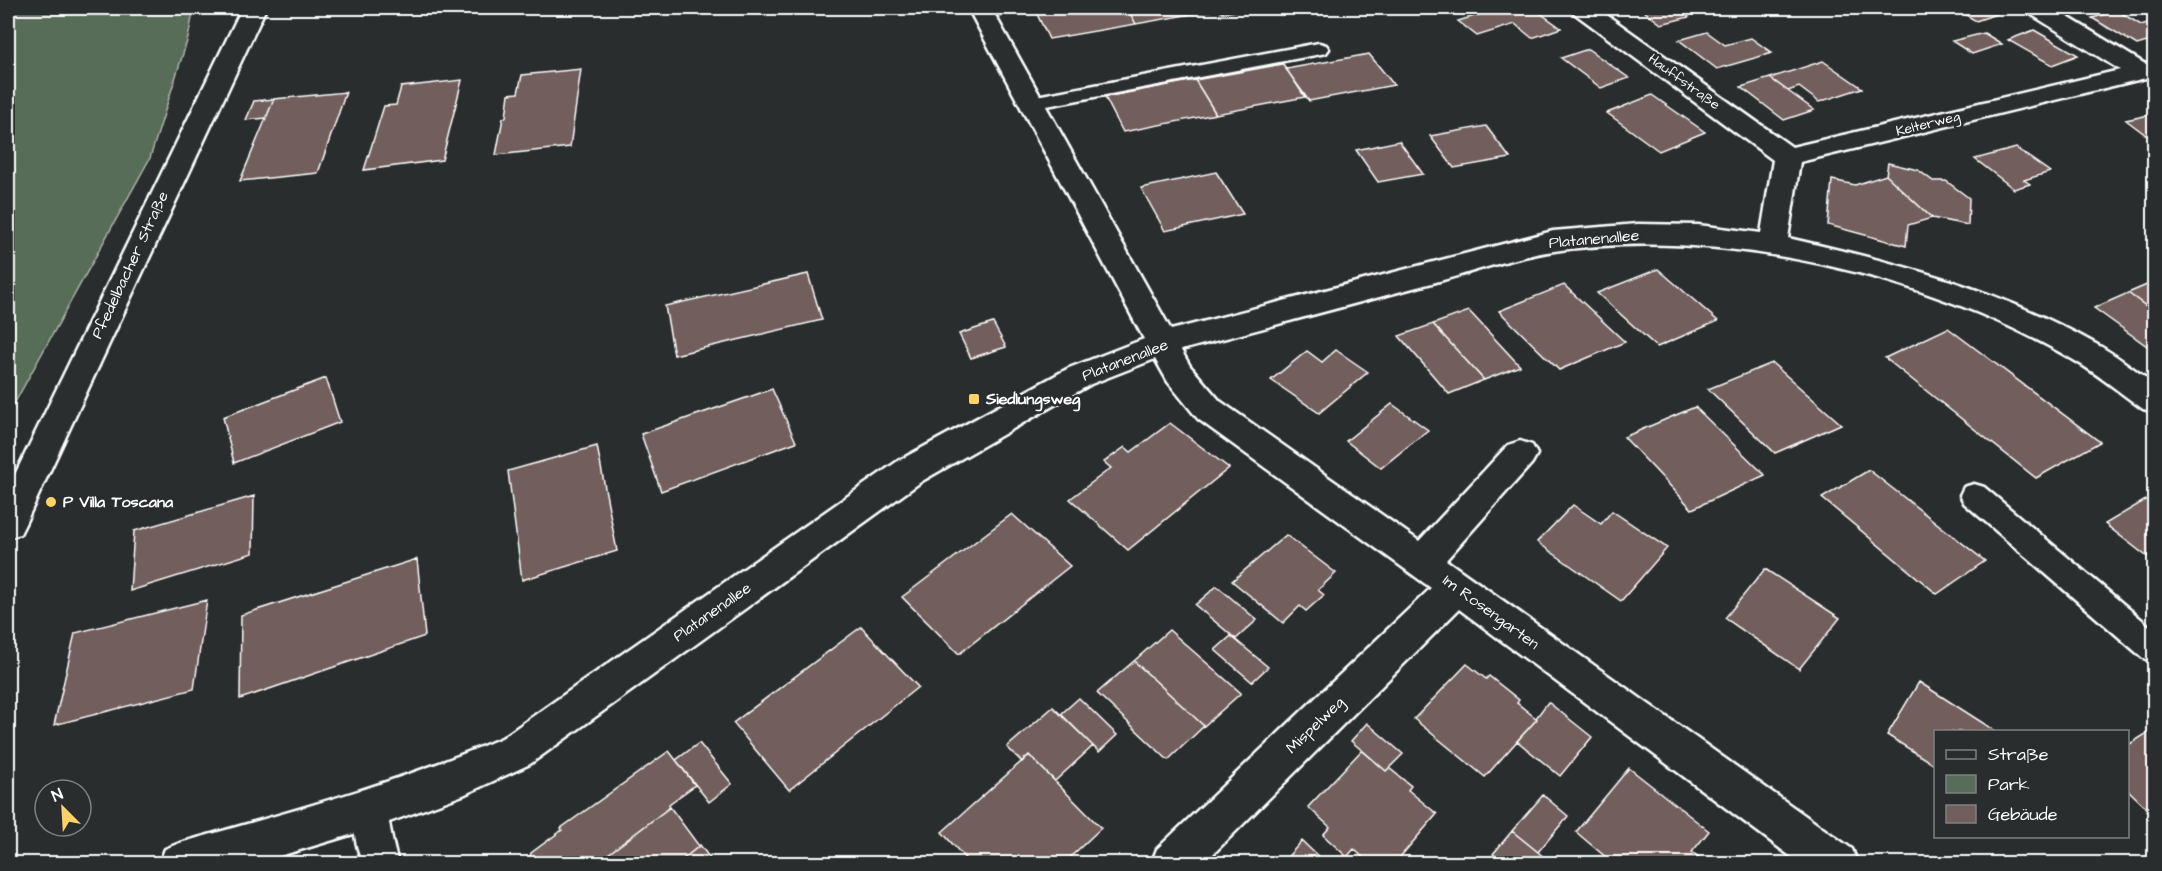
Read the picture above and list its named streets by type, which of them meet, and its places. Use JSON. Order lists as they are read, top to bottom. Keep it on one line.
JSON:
{"streets":{"street":["Hauffstraße","Kelterweg","Platanenallee","Pfedelbacher Straße","Im Rosengarten","Mispelweg"]},"crossings":[["Hauffstraße","Kelterweg"],["Platanenallee","Im Rosengarten"],["Im Rosengarten","Mispelweg"]],"places":{"transit":["Siedlungsweg"],"other":["P Villa Toscana"]},"legend":["Straße","Park","Gebäude"],"north":"top left"}
